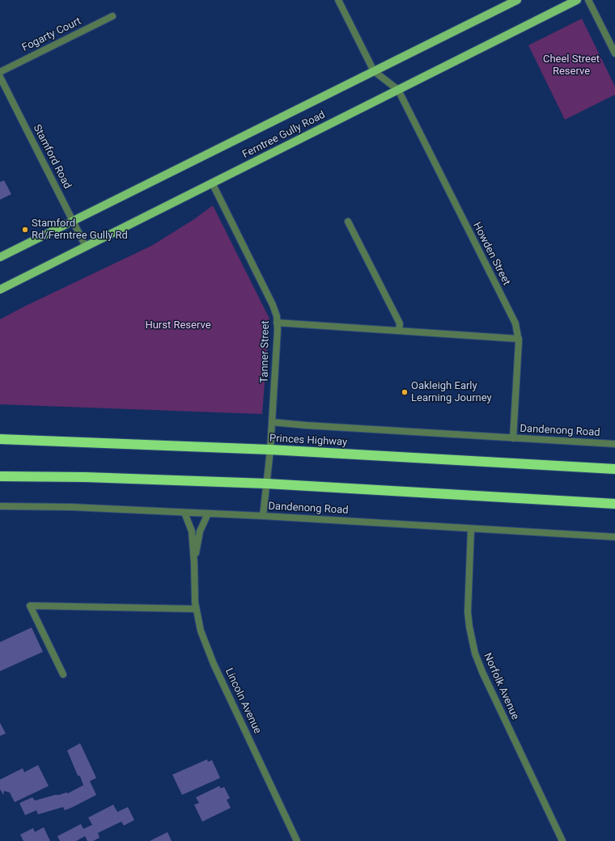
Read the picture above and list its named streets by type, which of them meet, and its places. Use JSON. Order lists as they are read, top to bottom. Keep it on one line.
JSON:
{"streets":{"highway":["Princes Highway"],"main road":["Ferntree Gully Road"],"street":["Fogarty Court","Stamford Road","Howden Street","Tanner Street","Dandenong Road","Norfolk Avenue","Lincoln Avenue"]},"crossings":[["Ferntree Gully Road","Stamford Road"],["Ferntree Gully Road","Howden Street"],["Ferntree Gully Road","Tanner Street"],["Howden Street","Dandenong Road"],["Tanner Street","Dandenong Road"],["Tanner Street","Princes Highway"],["Dandenong Road","Norfolk Avenue"],["Dandenong Road","Lincoln Avenue"]],"parks":["Cheel Street Reserve","Hurst Reserve"],"places":["Stamford Rd/Ferntree Gully Rd","Oakleigh Early Learning Journey"]}
